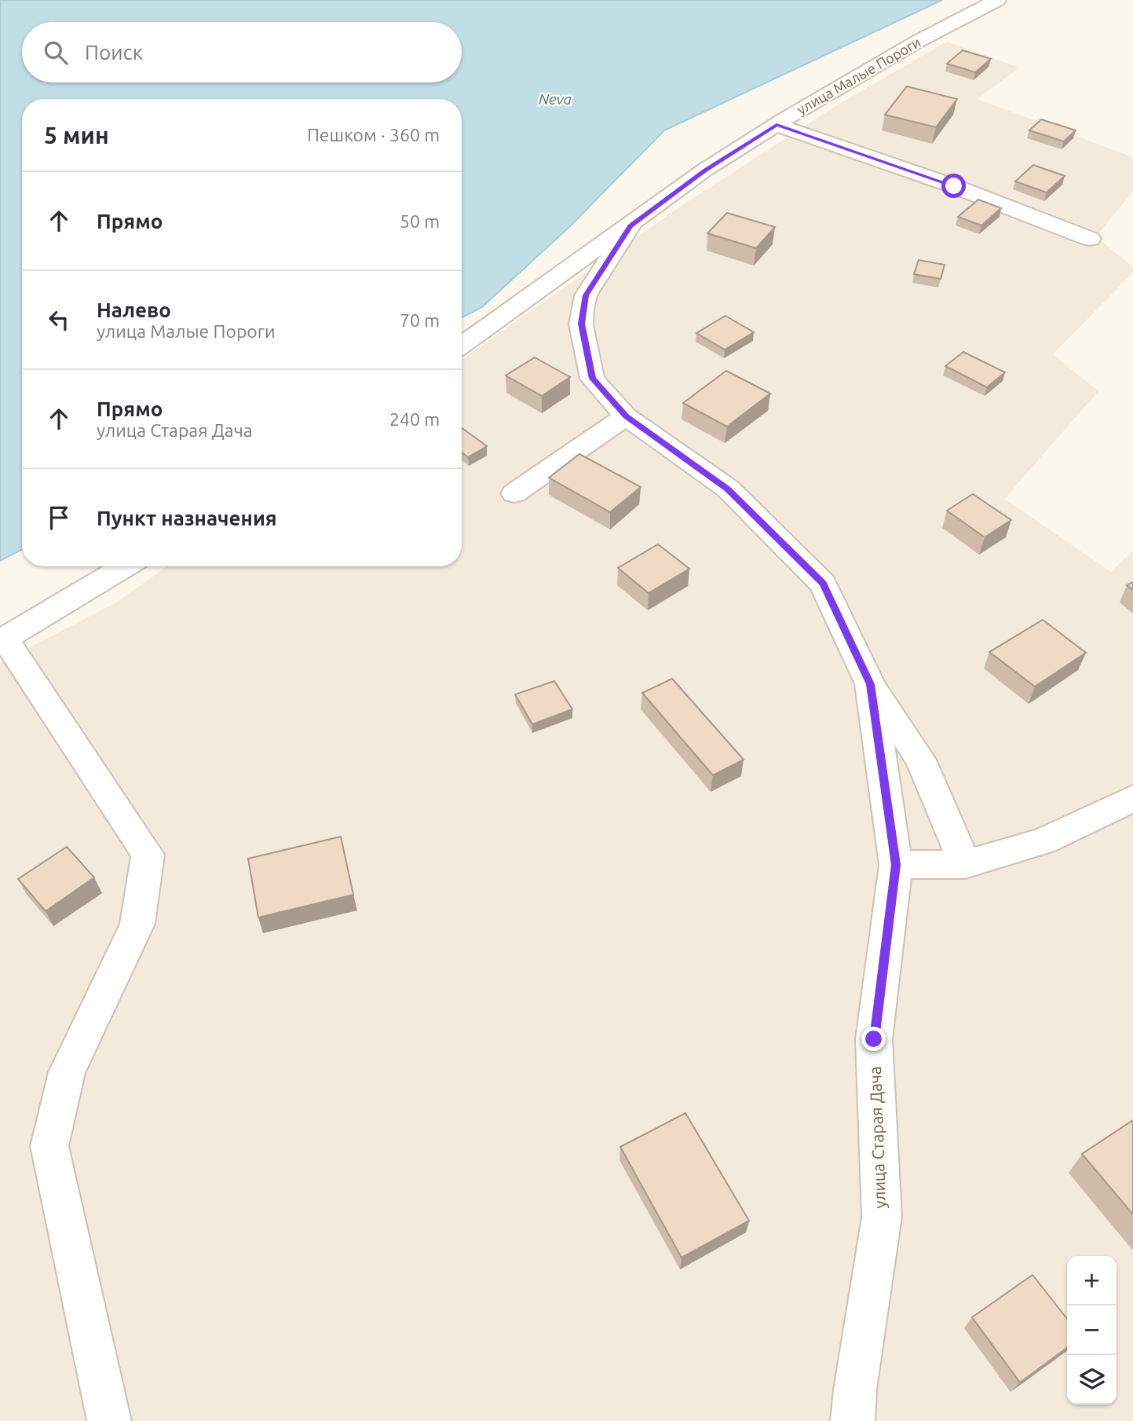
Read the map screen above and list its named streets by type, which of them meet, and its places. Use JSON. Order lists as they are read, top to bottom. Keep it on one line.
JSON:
{"streets":{"street":["улица Малые Пороги","улица Старая Дача"]},"crossings":[["улица Малые Пороги","улица Старая Дача"]],"water":["Neva"],"page":{"search":"Поиск","heading":["5 мин","Пешком · 360 m"],"list":[["Прямо","50 m"],["Налево","улица Малые Пороги","70 m"],["Прямо","улица Старая Дача","240 m"],"Пункт назначения"],"map_buttons":["+","−"]}}
